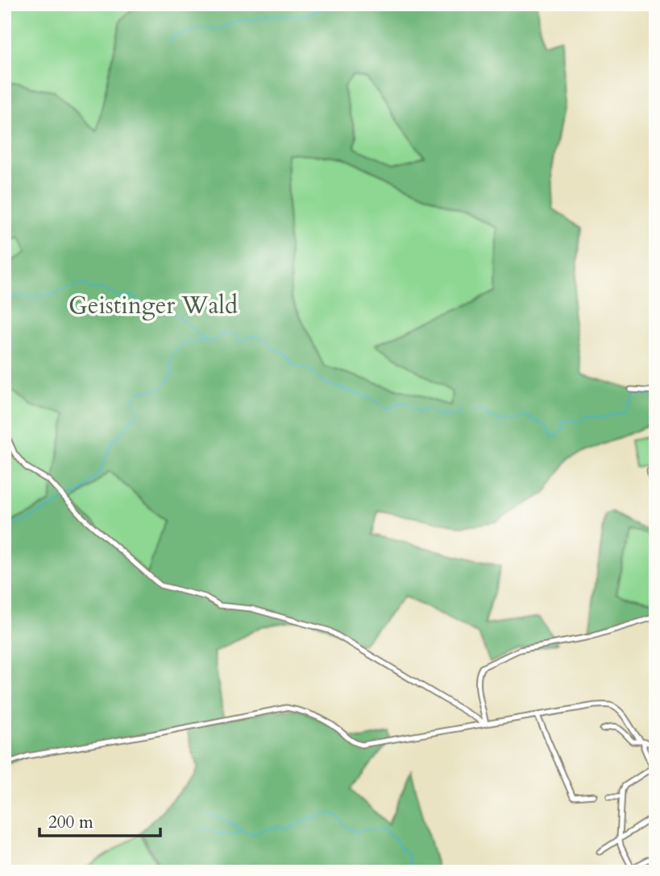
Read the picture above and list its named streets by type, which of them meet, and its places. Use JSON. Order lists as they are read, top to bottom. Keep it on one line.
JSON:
{"parks":["Geistinger Wald"],"scale_bar":"200 m"}
